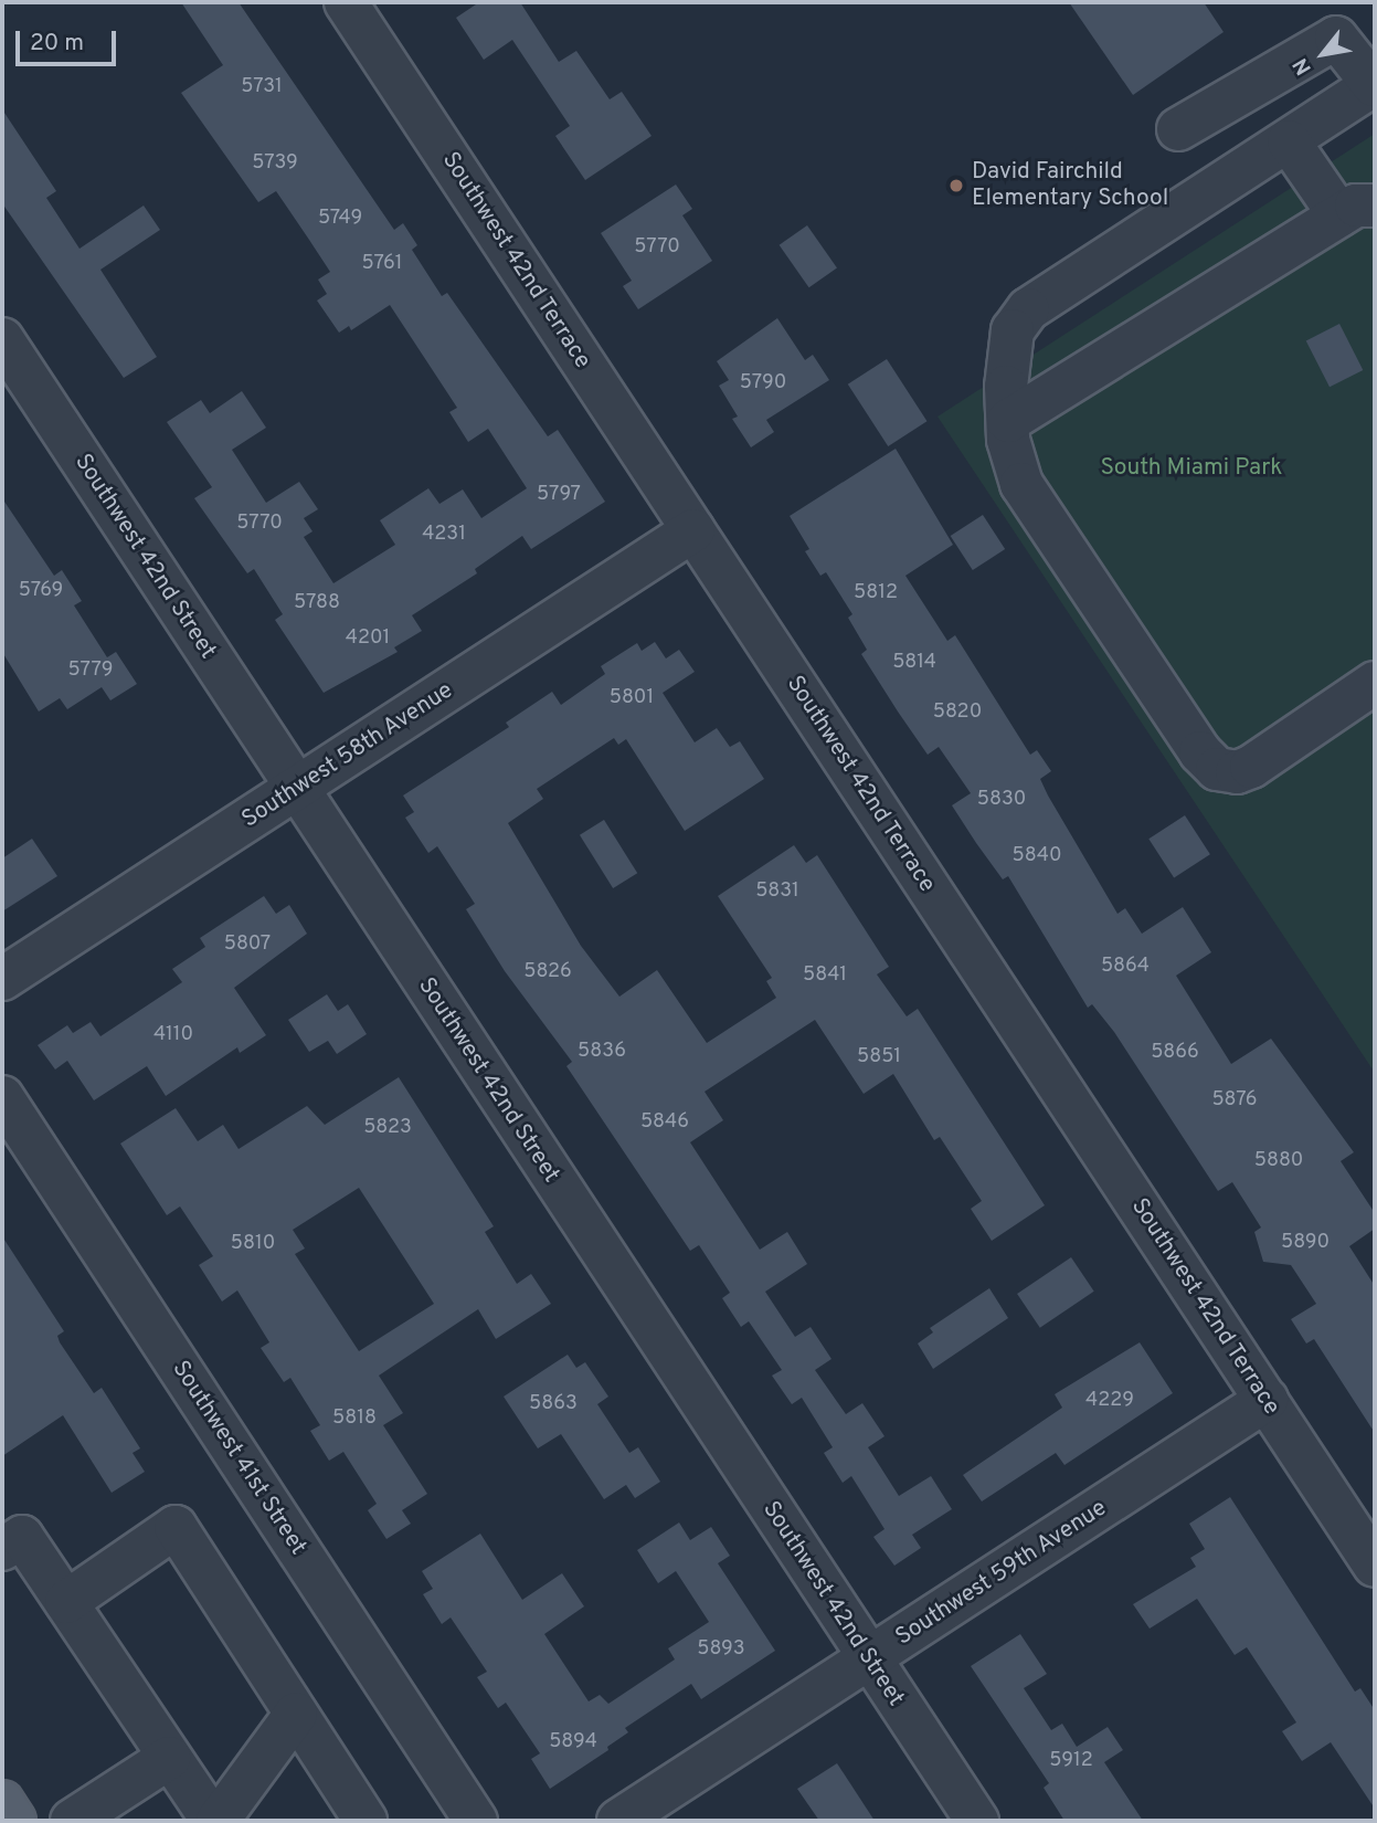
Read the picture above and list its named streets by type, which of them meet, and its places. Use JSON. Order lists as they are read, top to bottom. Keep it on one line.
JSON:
{"streets":{"street":["Southwest 42nd Terrace","Southwest 42nd Street","Southwest 58th Avenue","Southwest 41st Street","Southwest 59th Avenue"]},"crossings":[["Southwest 42nd Terrace","Southwest 58th Avenue"],["Southwest 42nd Terrace","Southwest 59th Avenue"],["Southwest 42nd Street","Southwest 58th Avenue"],["Southwest 42nd Street","Southwest 59th Avenue"]],"parks":["South Miami Park"],"places":["David Fairchild Elementary School"],"house_numbers":["5731","5739","5749","5770","5761","5790","5797","5770","4231","5769","5812","5788","4201","5814","5779","5801","5820","5830","5840","5831","5807","5864","5826","5841","4110","5836","5866","5851","5876","5846","5823","5880","5890","5810","4229","5863","5818","5893","5894","5912"],"scale_bar":"20 m","north":"bottom left"}
